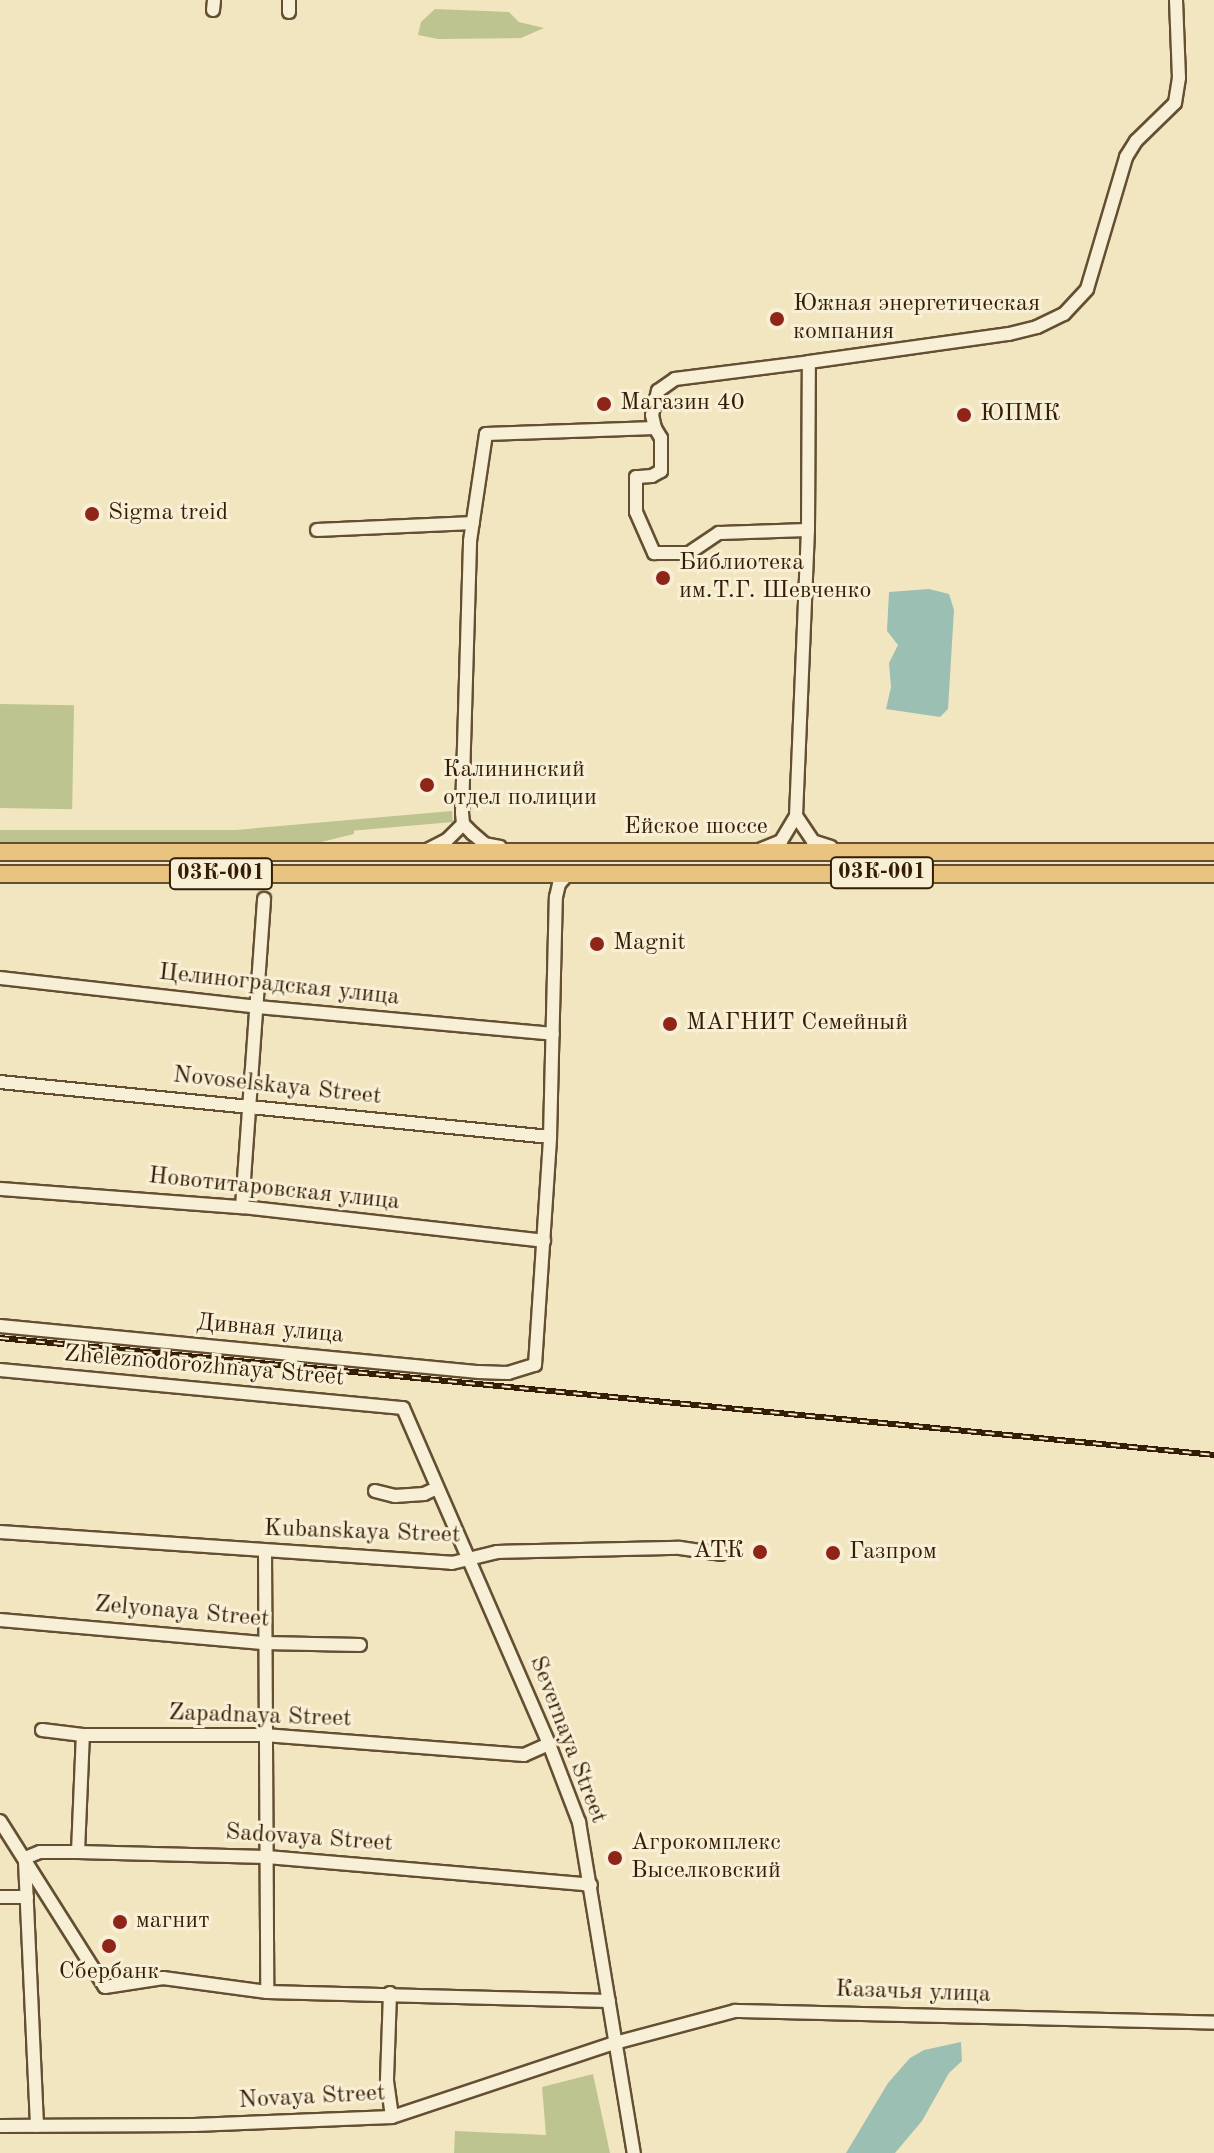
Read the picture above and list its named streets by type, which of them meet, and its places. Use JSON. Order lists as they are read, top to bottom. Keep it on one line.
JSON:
{"streets":{"main road":["Ейское шоссе","03К-001"],"street":["Целиноградская улица","Novoselskaya Street","Новотитаровская улица","Дивная улица","Zheleznodorozhnaya Street","Kubanskaya Street","Zelyonaya Street","Zapadnaya Street","Severnaya Street","Sadovaya Street","Казачья улица","Novaya Street"]},"crossings":[["Новотитаровская улица","Дивная улица"],["Zheleznodorozhnaya Street","Severnaya Street"],["Kubanskaya Street","Severnaya Street"],["Zapadnaya Street","Severnaya Street"],["Severnaya Street","Sadovaya Street"],["Severnaya Street","Казачья улица"],["Severnaya Street","Novaya Street"],["Казачья улица","Novaya Street"]],"places":["Южная энергетическая компания","Магазин 40","ЮПМК","Sigma treid","Библиотека им.Т.Г. Шевченко","Калининский отдел полиции","Magnit","МАГНИТ Семейный","АТК","Газпром","Агрокомплекс Выселковский","магнит","Сбербанк"]}
